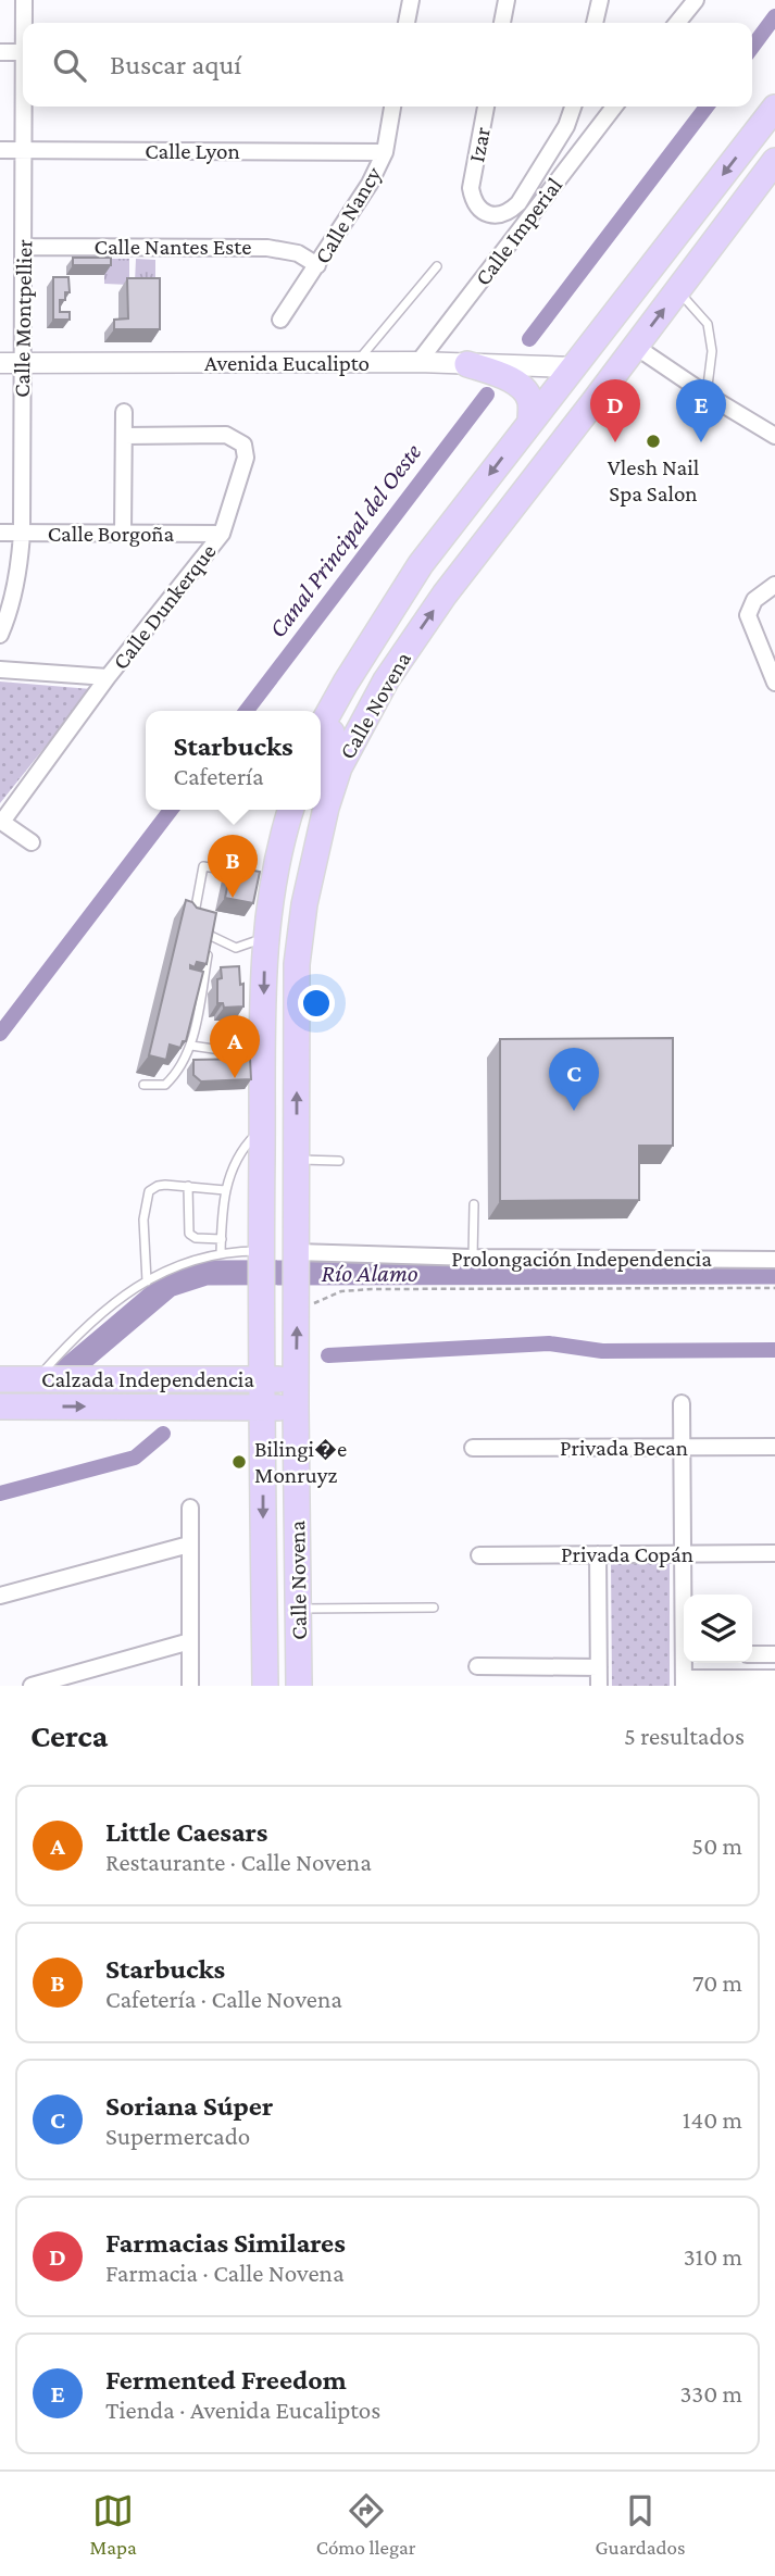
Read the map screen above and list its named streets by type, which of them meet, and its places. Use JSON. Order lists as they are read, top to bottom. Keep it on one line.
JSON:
{"streets":{"main road":["Calle Novena","Calzada Independencia"],"street":["Izar","Calle Lyon","Calle Nancy","Calle Imperial","Calle Nantes Este","Calle Montpellier","Avenida Eucalipto","Calle Borgoña","Calle Dunkerque","Prolongación Independencia","Privada Becan","Privada Copán"]},"crossings":[["Calle Lyon","Calle Nancy"],["Calle Lyon","Calle Montpellier"],["Calle Nancy","Calle Nantes Este"],["Calle Imperial","Avenida Eucalipto"],["Calle Nantes Este","Calle Montpellier"],["Calle Montpellier","Avenida Eucalipto"],["Calle Montpellier","Calle Borgoña"],["Avenida Eucalipto","Calle Novena"],["Calle Borgoña","Calle Dunkerque"],["Calle Novena","Prolongación Independencia"],["Calle Novena","Calzada Independencia"]],"water":["Canal Principal del Oeste","Río Alamo"],"places":["Vlesh Nail Spa Salon","Bilingi�e Monruyz"],"page":{"search":"Buscar aquí","pins":["D","E","B","A","C"],"popup":["Starbucks","Cafetería"],"heading":["Cerca","5 resultados"],"list":[{"mark":"A","name":"Little Caesars","note":"Restaurante · Calle Novena","value":"50 m"},{"mark":"B","name":"Starbucks","note":"Cafetería · Calle Novena","value":"70 m"},{"mark":"C","name":"Soriana Súper","note":"Supermercado","value":"140 m"},{"mark":"D","name":"Farmacias Similares","note":"Farmacia · Calle Novena","value":"310 m"},{"mark":"E","name":"Fermented Freedom","note":"Tienda · Avenida Eucaliptos","value":"330 m"}],"nav":["Mapa","Cómo llegar","Guardados"]}}
